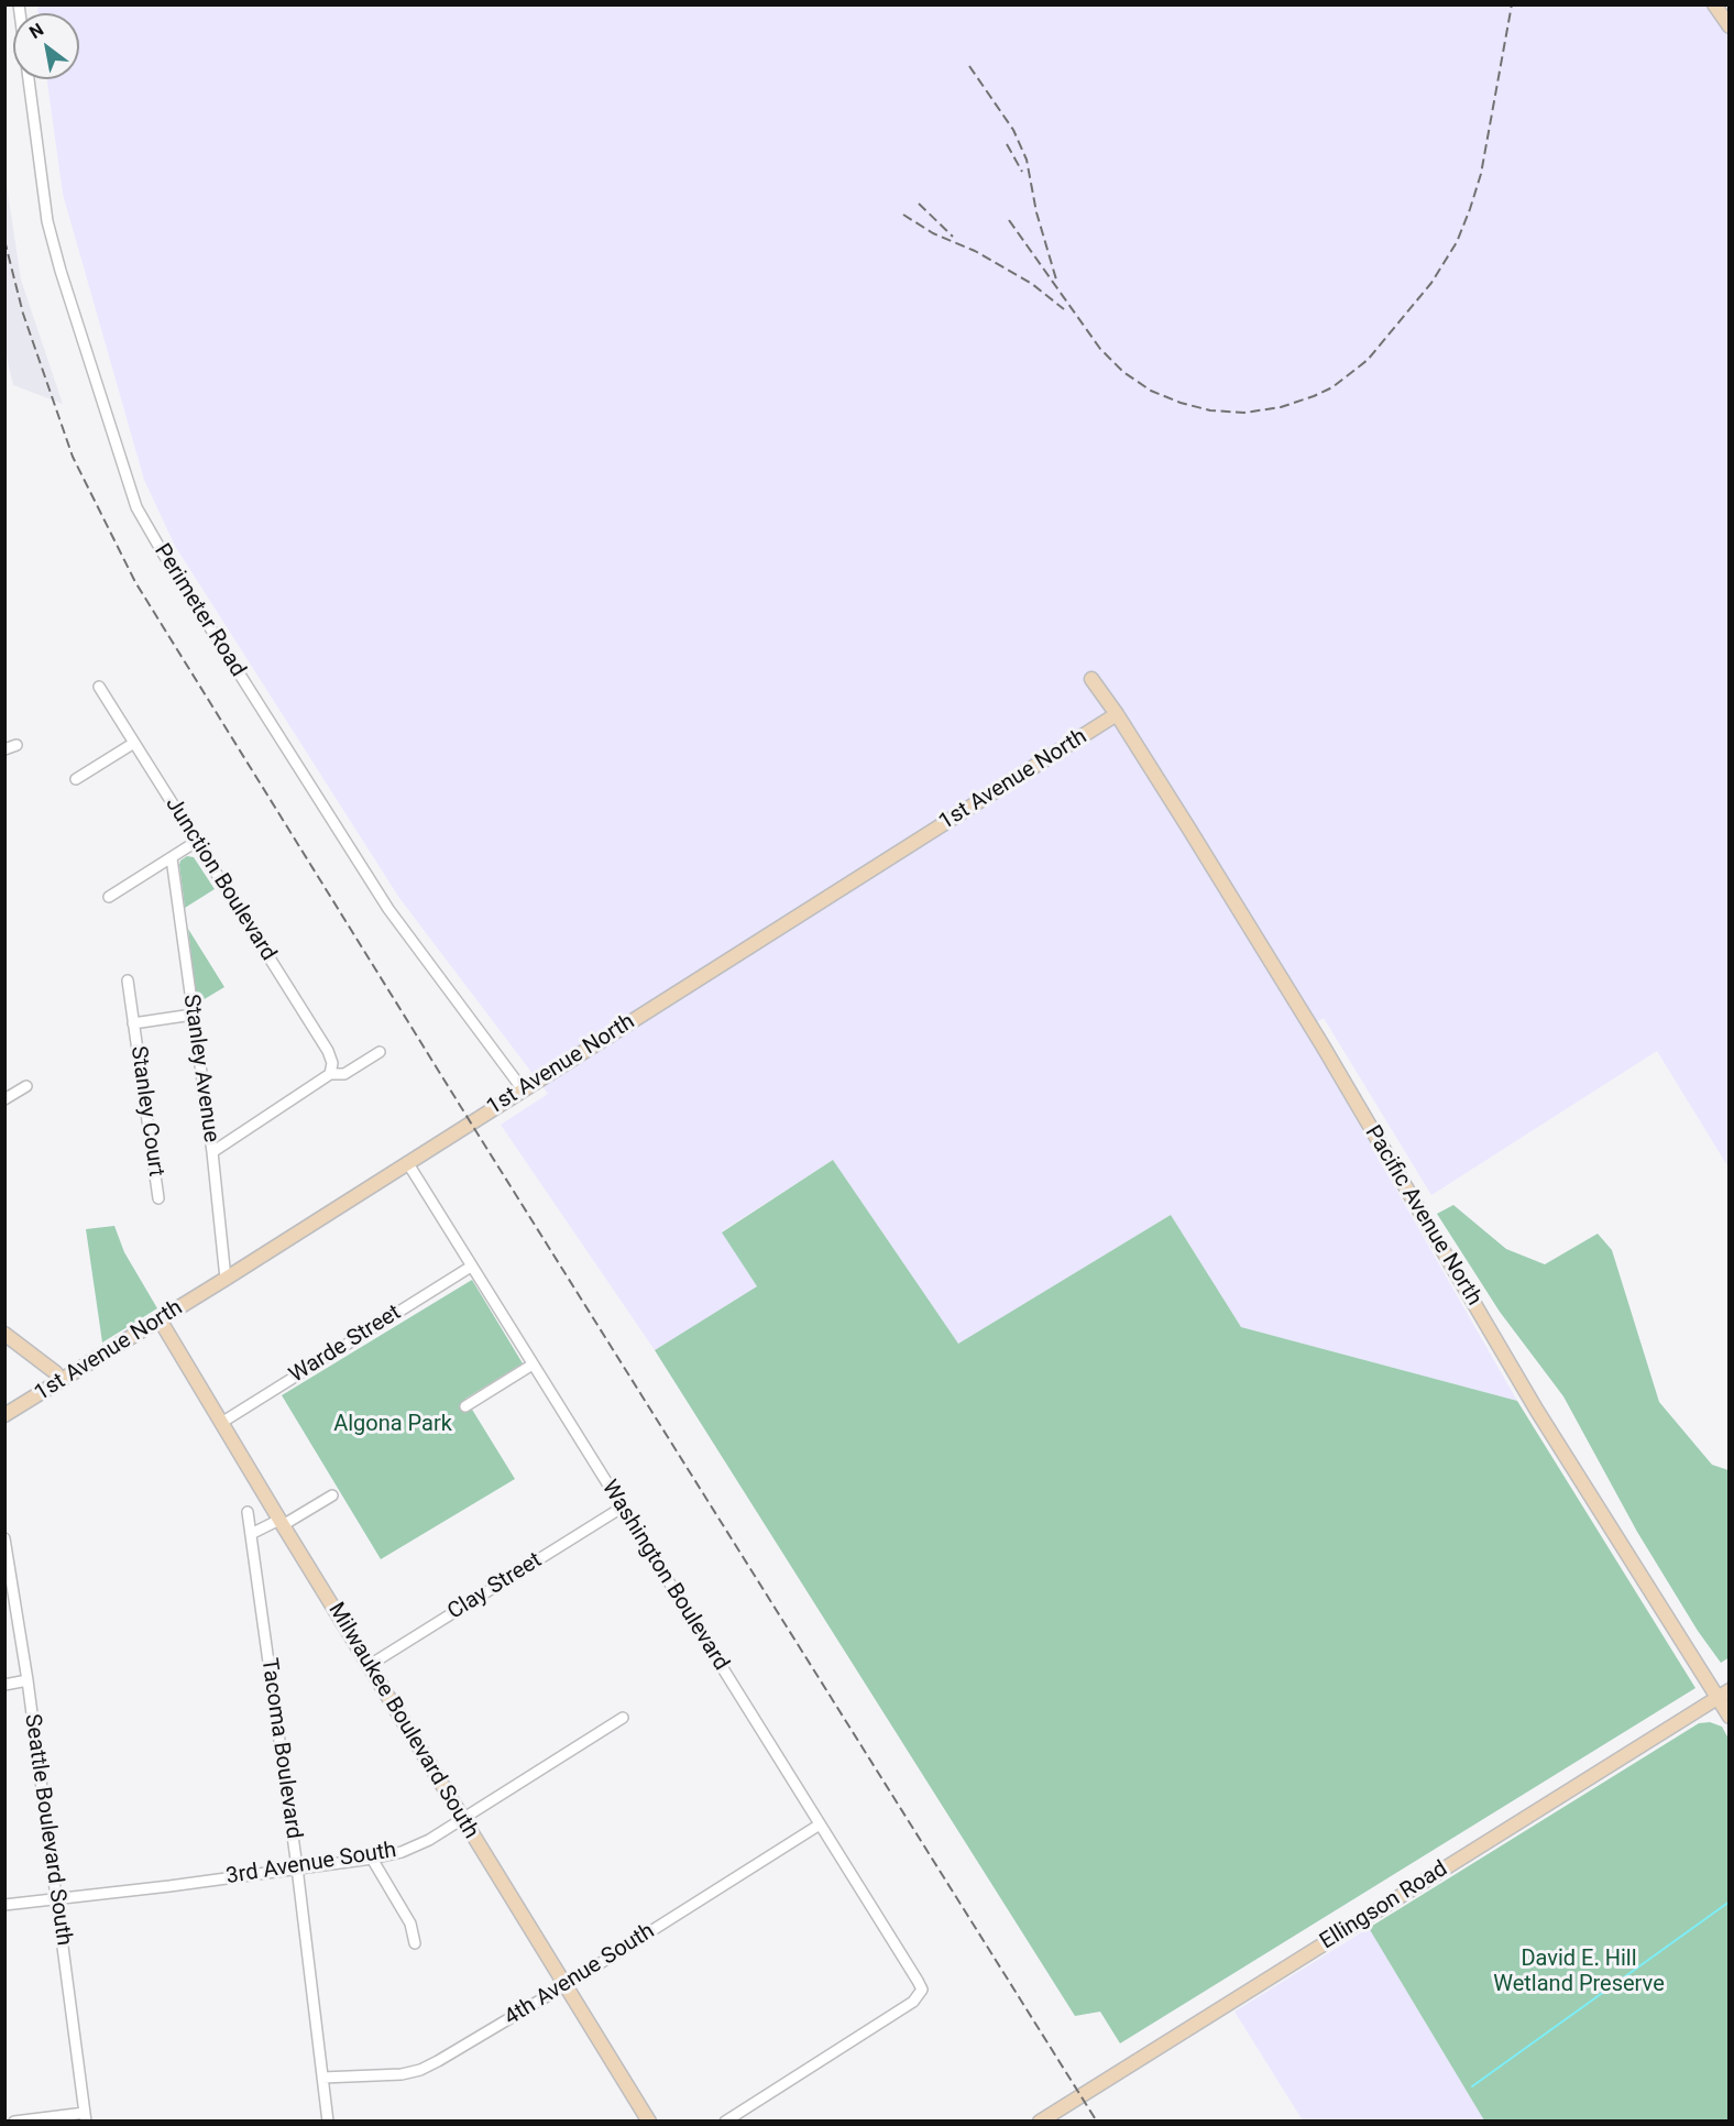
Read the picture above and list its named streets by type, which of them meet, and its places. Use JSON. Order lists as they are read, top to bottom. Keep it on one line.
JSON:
{"streets":{"street":["Perimeter Road","1st Avenue North","Junction Boulevard","Stanley Avenue","Stanley Court","Pacific Avenue North","Warde Street","Washington Boulevard","Clay Street","Milwaukee Boulevard South","Tacoma Boulevard","Seattle Boulevard South","3rd Avenue South","Ellingson Road","4th Avenue South"]},"crossings":[["Perimeter Road","1st Avenue North"],["1st Avenue North","Stanley Avenue"],["1st Avenue North","Pacific Avenue North"],["1st Avenue North","Washington Boulevard"],["1st Avenue North","Milwaukee Boulevard South"],["Stanley Avenue","Stanley Court"],["Pacific Avenue North","Ellingson Road"],["Warde Street","Washington Boulevard"],["Warde Street","Milwaukee Boulevard South"],["Washington Boulevard","Clay Street"],["Washington Boulevard","4th Avenue South"],["Clay Street","Milwaukee Boulevard South"],["Milwaukee Boulevard South","3rd Avenue South"],["Milwaukee Boulevard South","4th Avenue South"],["Tacoma Boulevard","3rd Avenue South"],["Tacoma Boulevard","4th Avenue South"],["Seattle Boulevard South","3rd Avenue South"]],"parks":["Algona Park","David E. Hill Wetland Preserve"],"north":"top left"}
